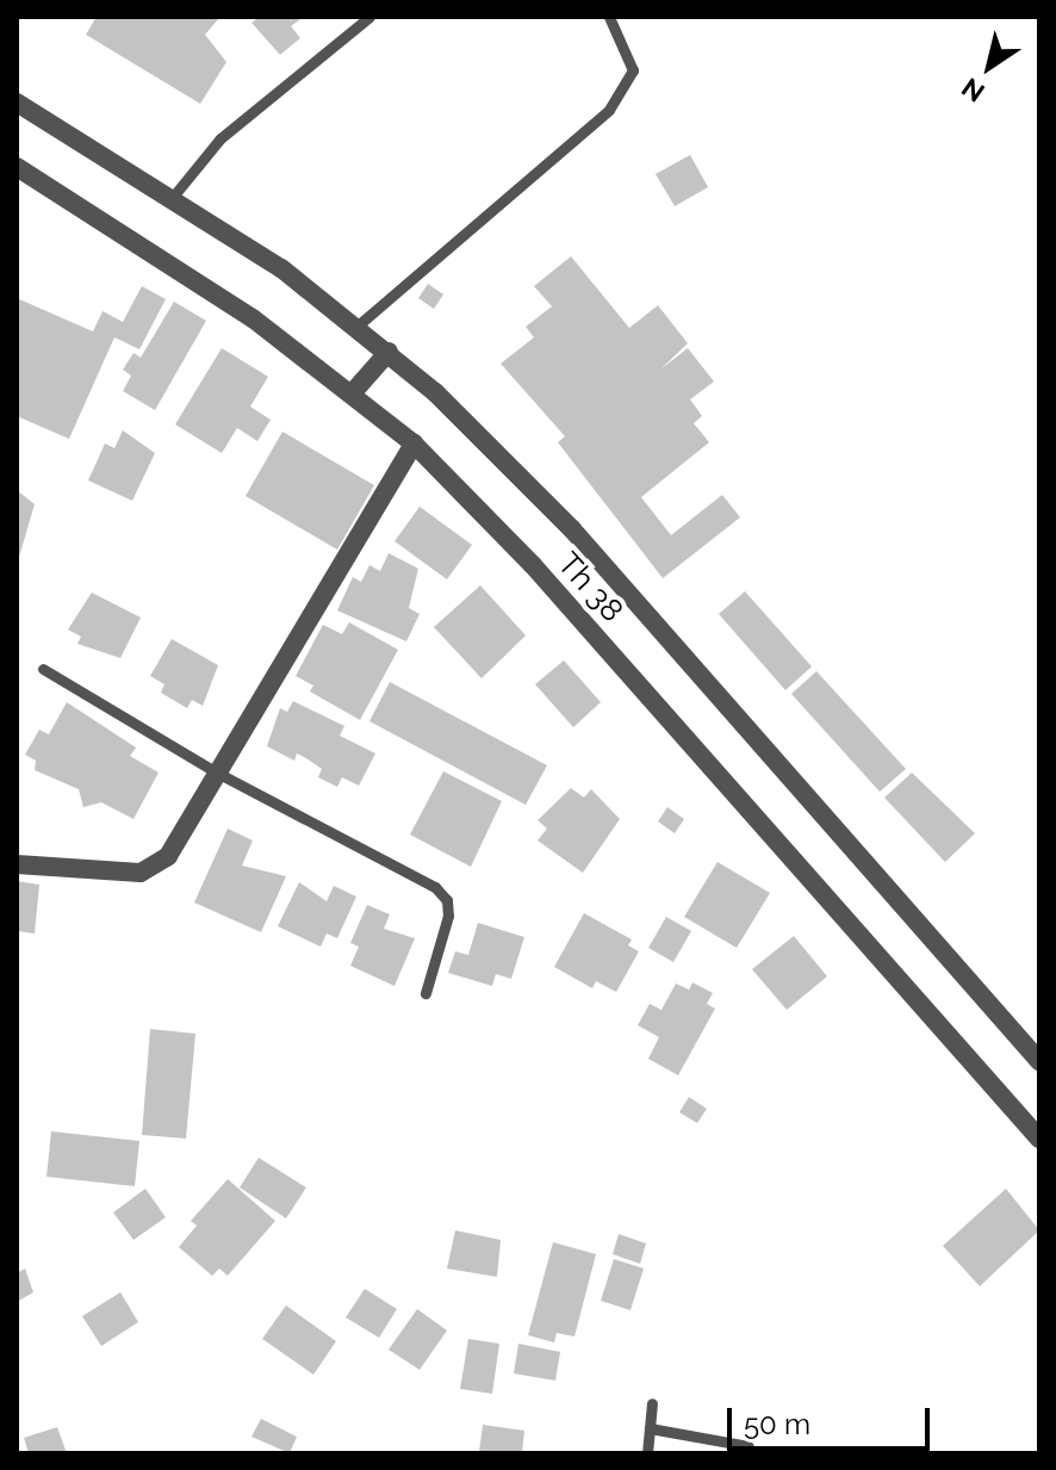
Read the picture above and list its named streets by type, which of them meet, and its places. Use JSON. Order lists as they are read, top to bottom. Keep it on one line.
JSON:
{"streets":{"street":["Th 38"]},"scale_bar":"50 m","north":"bottom left"}
